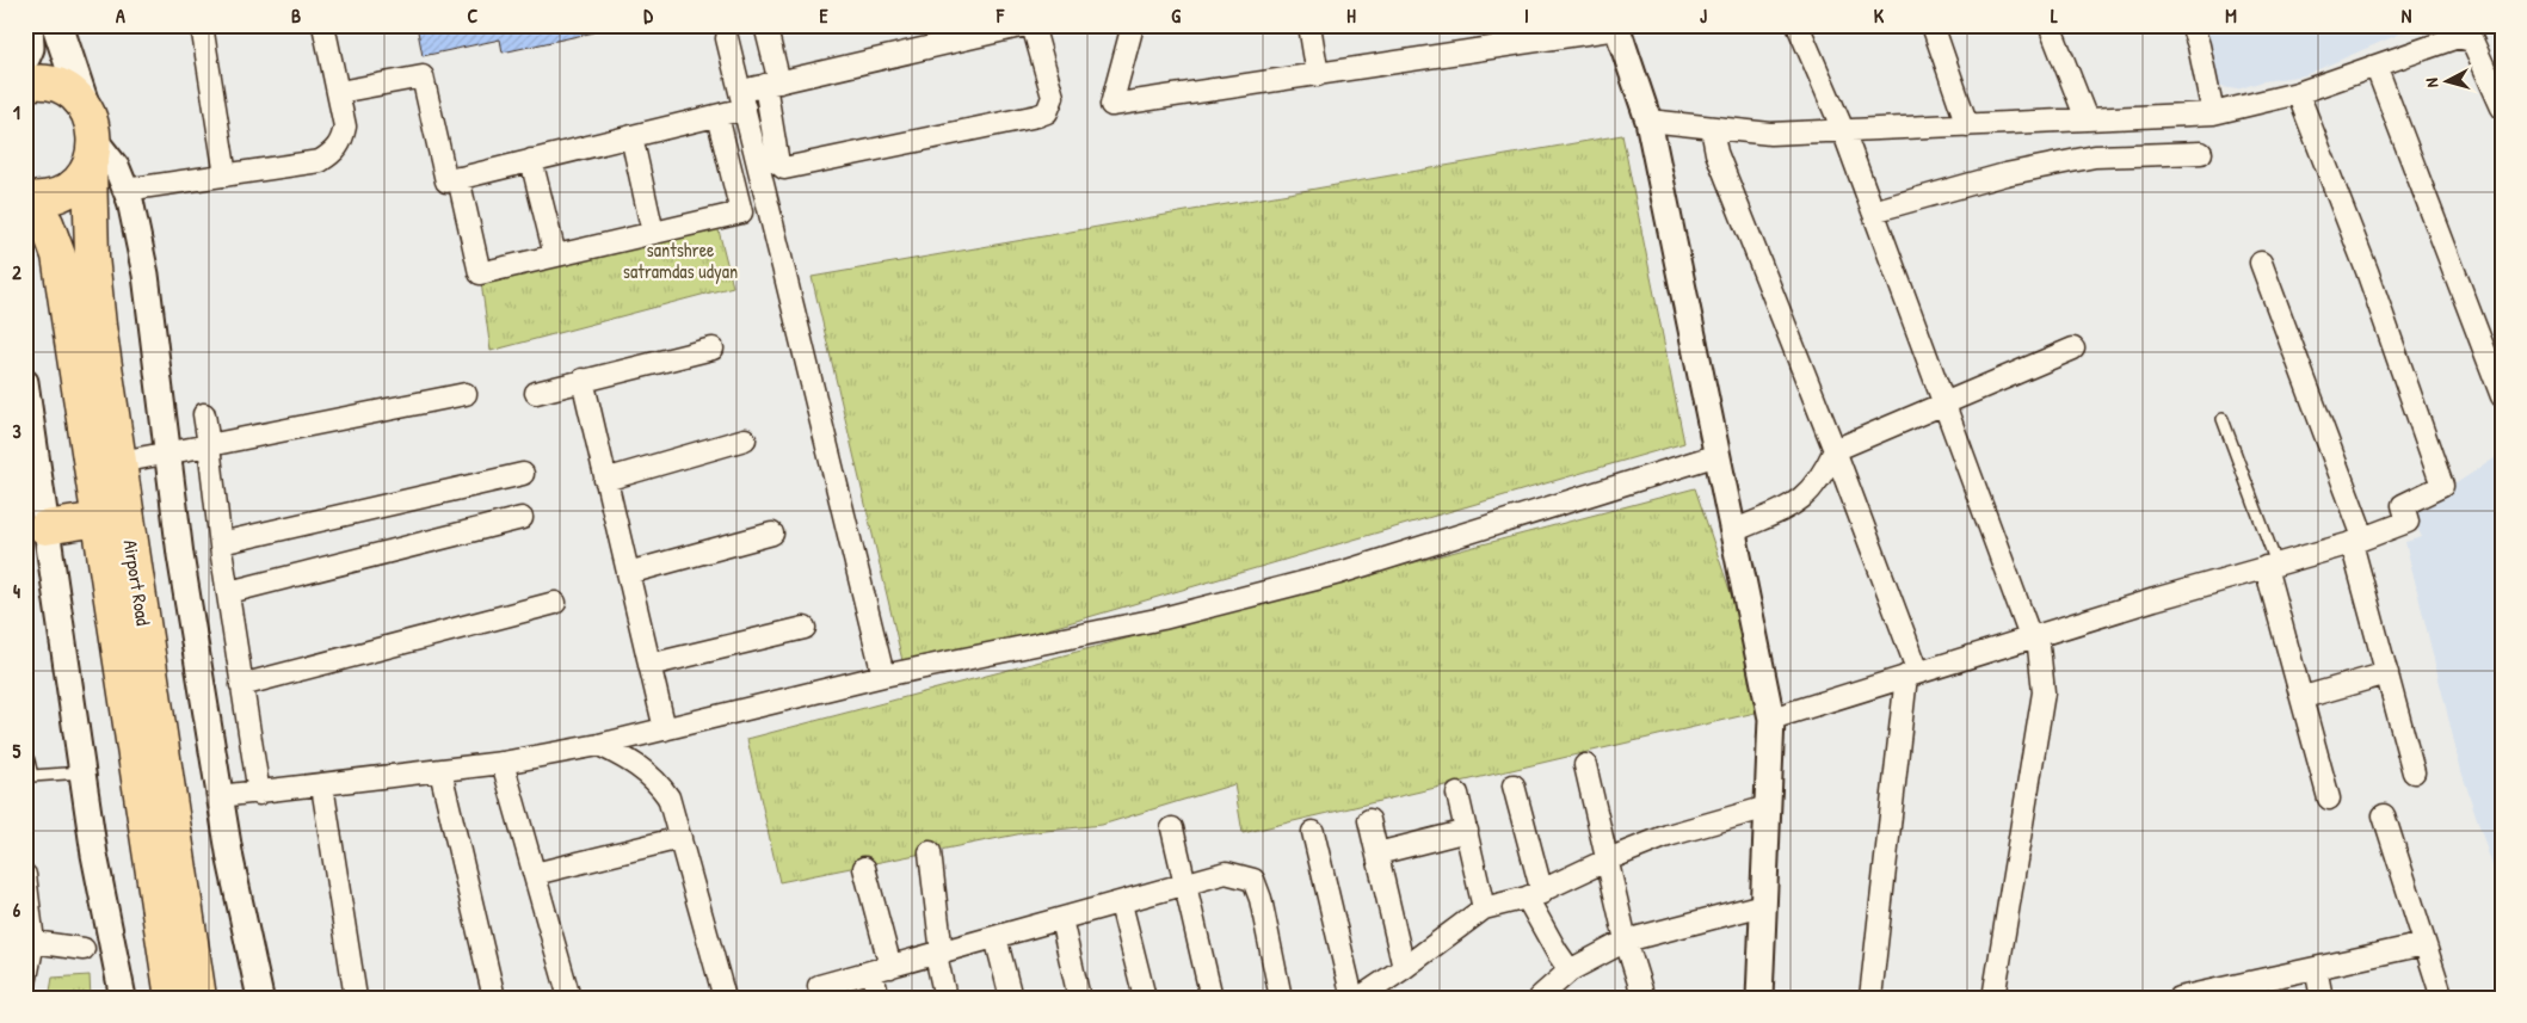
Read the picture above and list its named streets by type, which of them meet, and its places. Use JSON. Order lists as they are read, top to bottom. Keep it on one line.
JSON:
{"streets":{"main road":["Airport Road"]},"parks":["santshree satramdas udyan"],"north":"left","grid":{"columns":["A","B","C","D","E","F","G","H","I","J","K","L","M","N"],"rows":["1","2","3","4","5","6"]}}
